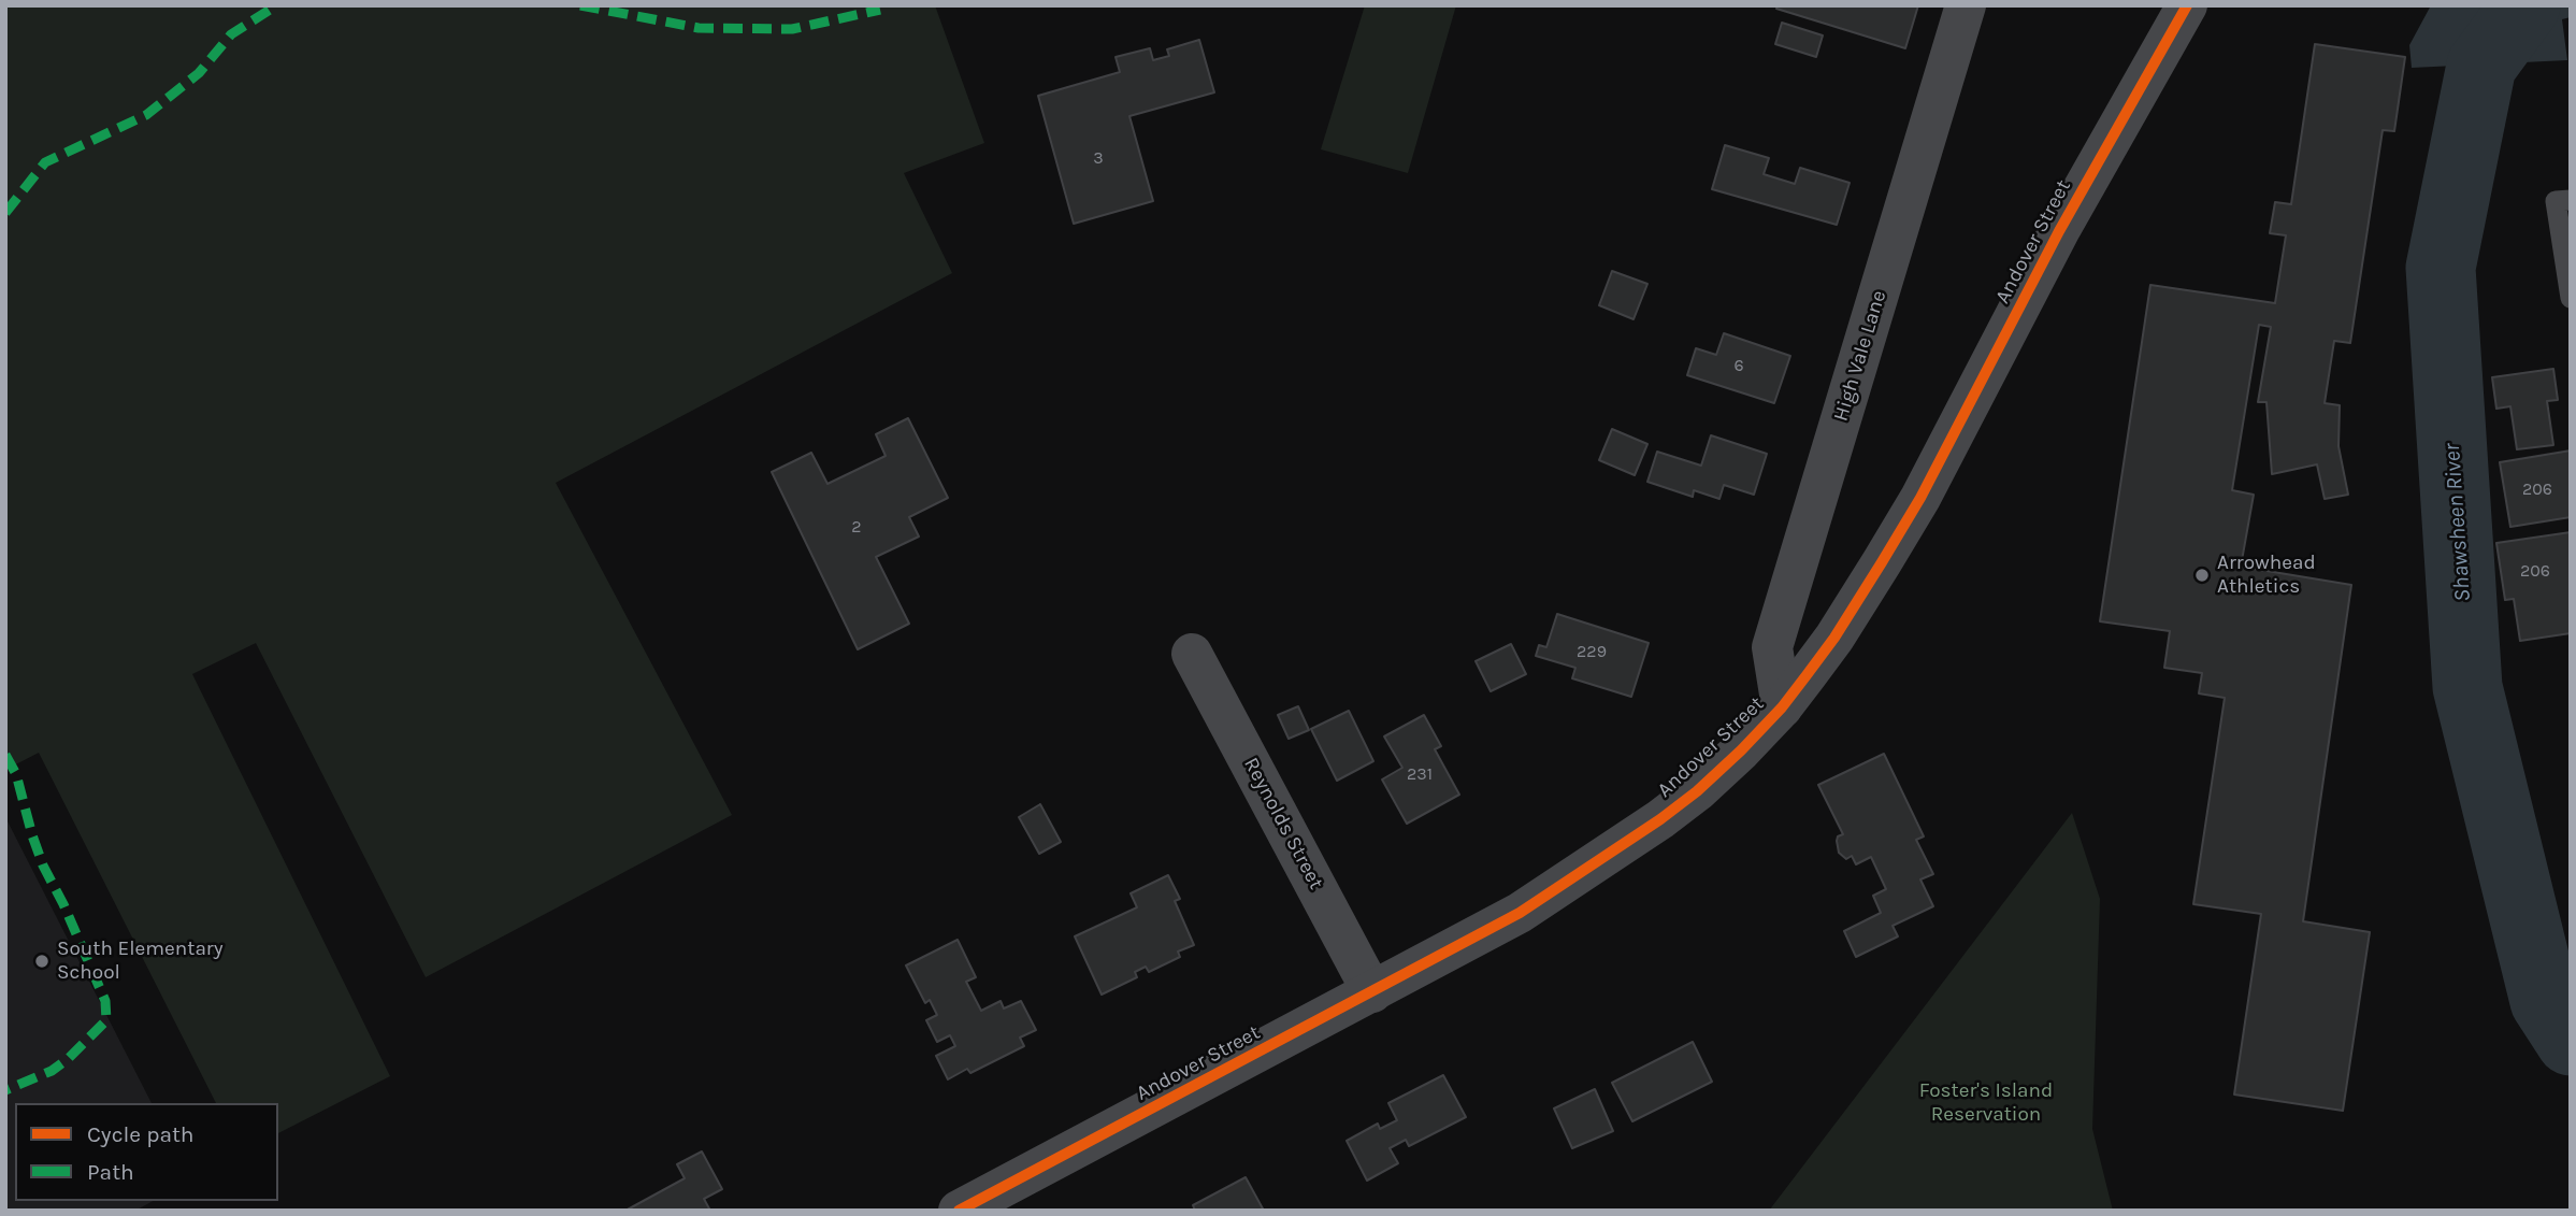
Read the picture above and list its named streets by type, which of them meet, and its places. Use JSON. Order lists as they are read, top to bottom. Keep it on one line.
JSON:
{"streets":{"street":["Andover Street","High Vale Lane","Reynolds Street"]},"crossings":[["Andover Street","High Vale Lane"],["Andover Street","Reynolds Street"]],"water":["Shawsheen River"],"parks":["Foster's Island Reservation"],"places":["Arrowhead Athletics","South Elementary School"],"house_numbers":["3","6","206","2","206","229","231"],"legend":["Cycle path","Path"]}
